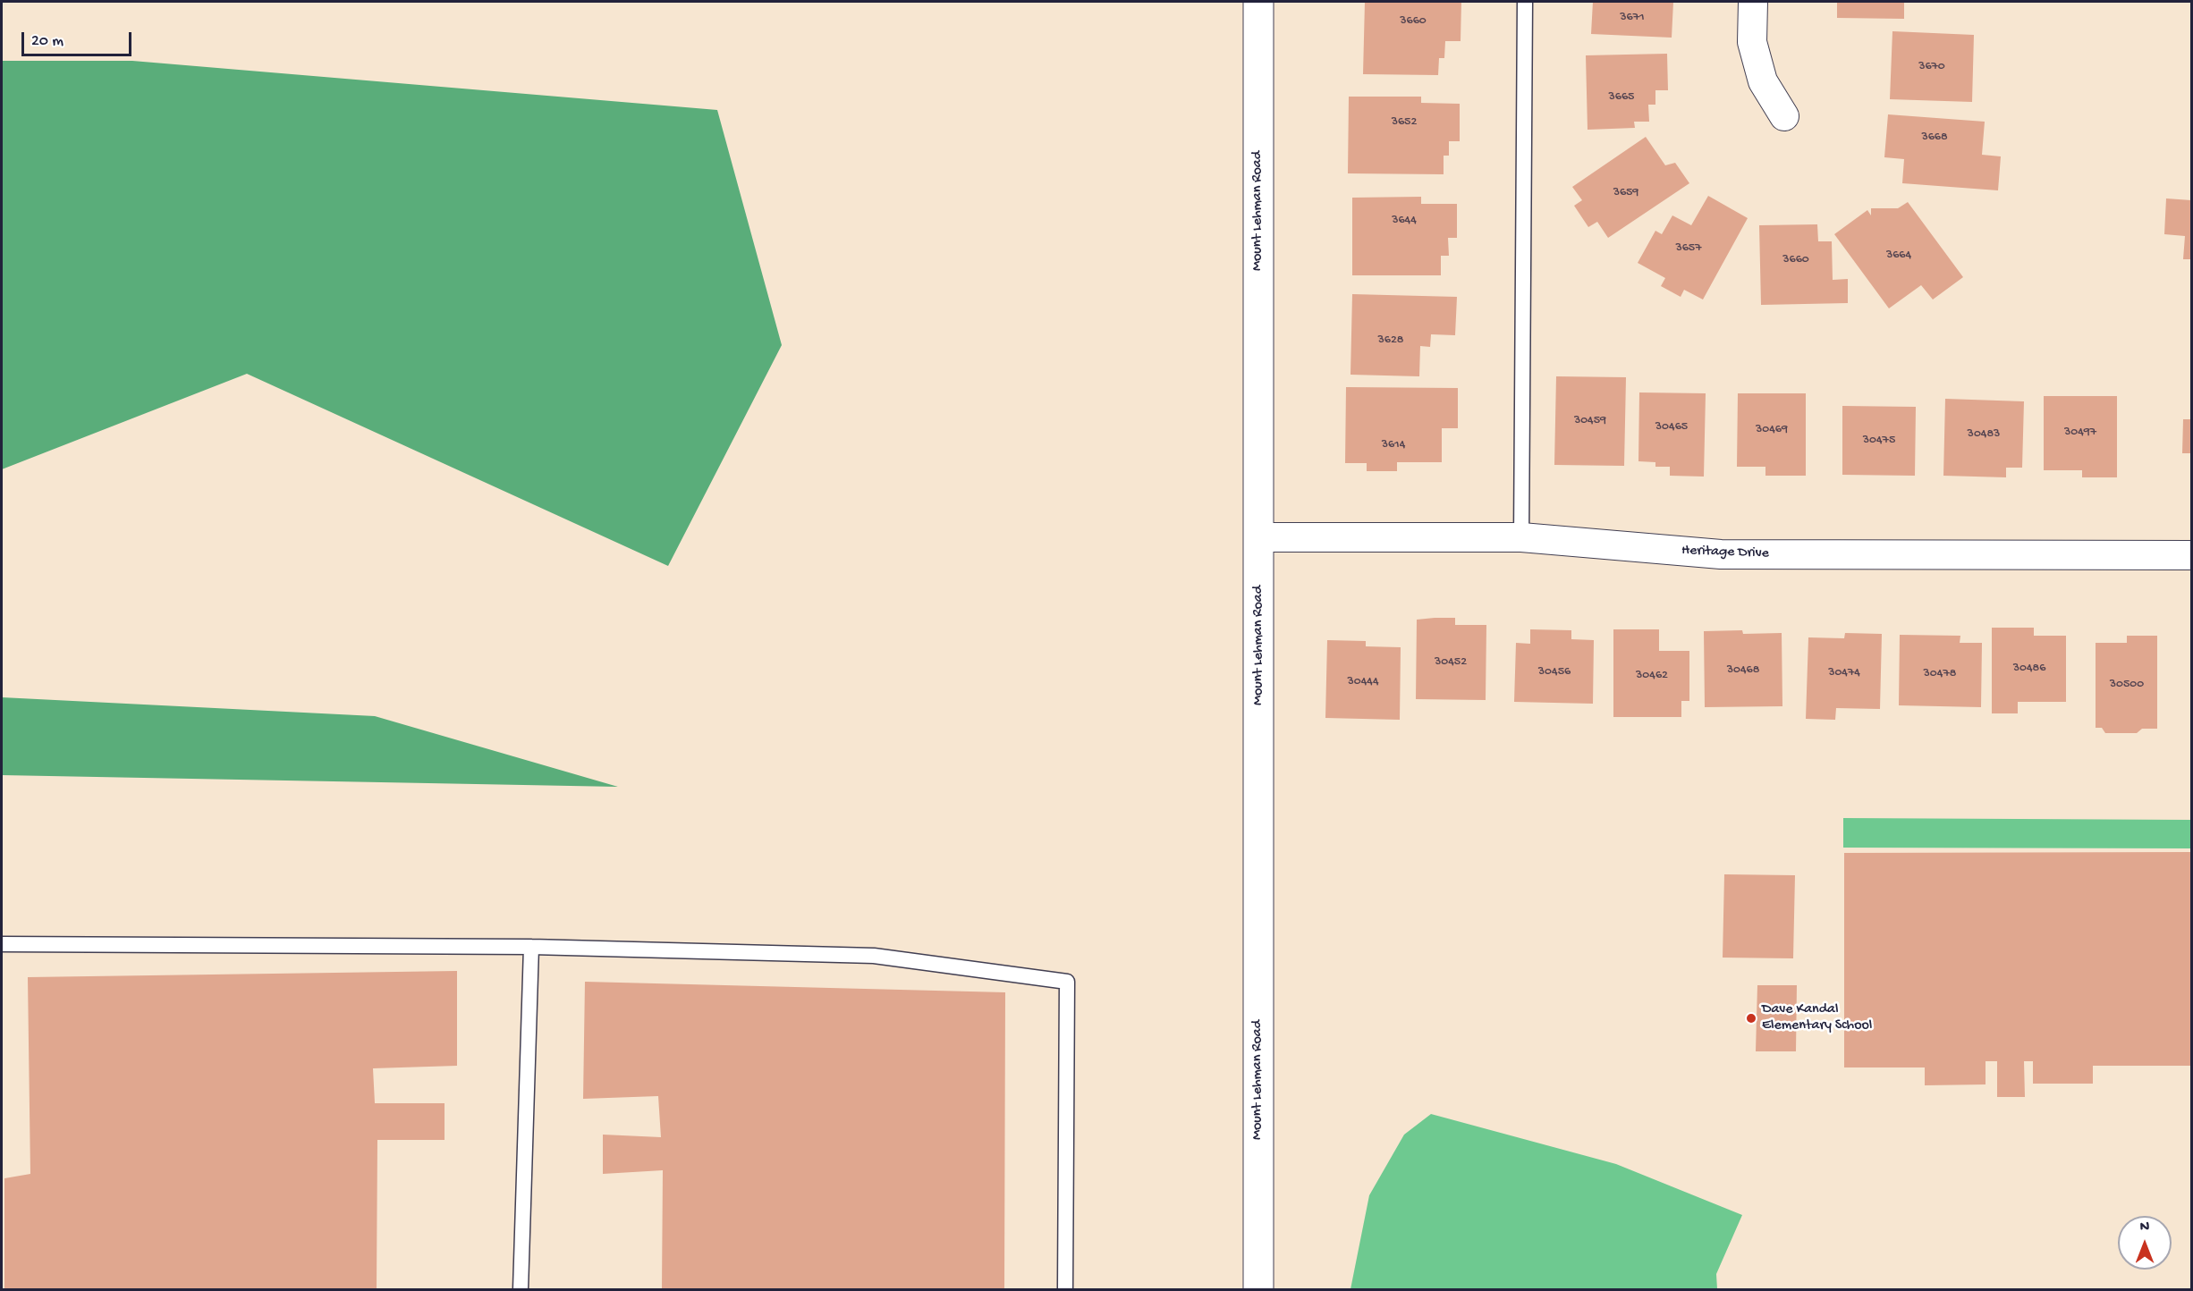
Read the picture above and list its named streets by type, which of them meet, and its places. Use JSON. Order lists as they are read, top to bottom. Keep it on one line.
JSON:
{"streets":{"main road":["Mount Lehman Road"],"street":["Heritage Drive"]},"crossings":[["Mount Lehman Road","Heritage Drive"]],"places":["Dave Kandal Elementary School"],"house_numbers":["3671","3660","3670","3665","3652","3668","3659","3644","3657","3664","3660","3628","30459","30465","30469","30497","30483","30475","3614","30452","30486","30468","30456","30474","30478","30462","30444","30500"],"scale_bar":"20 m","north":"top"}
